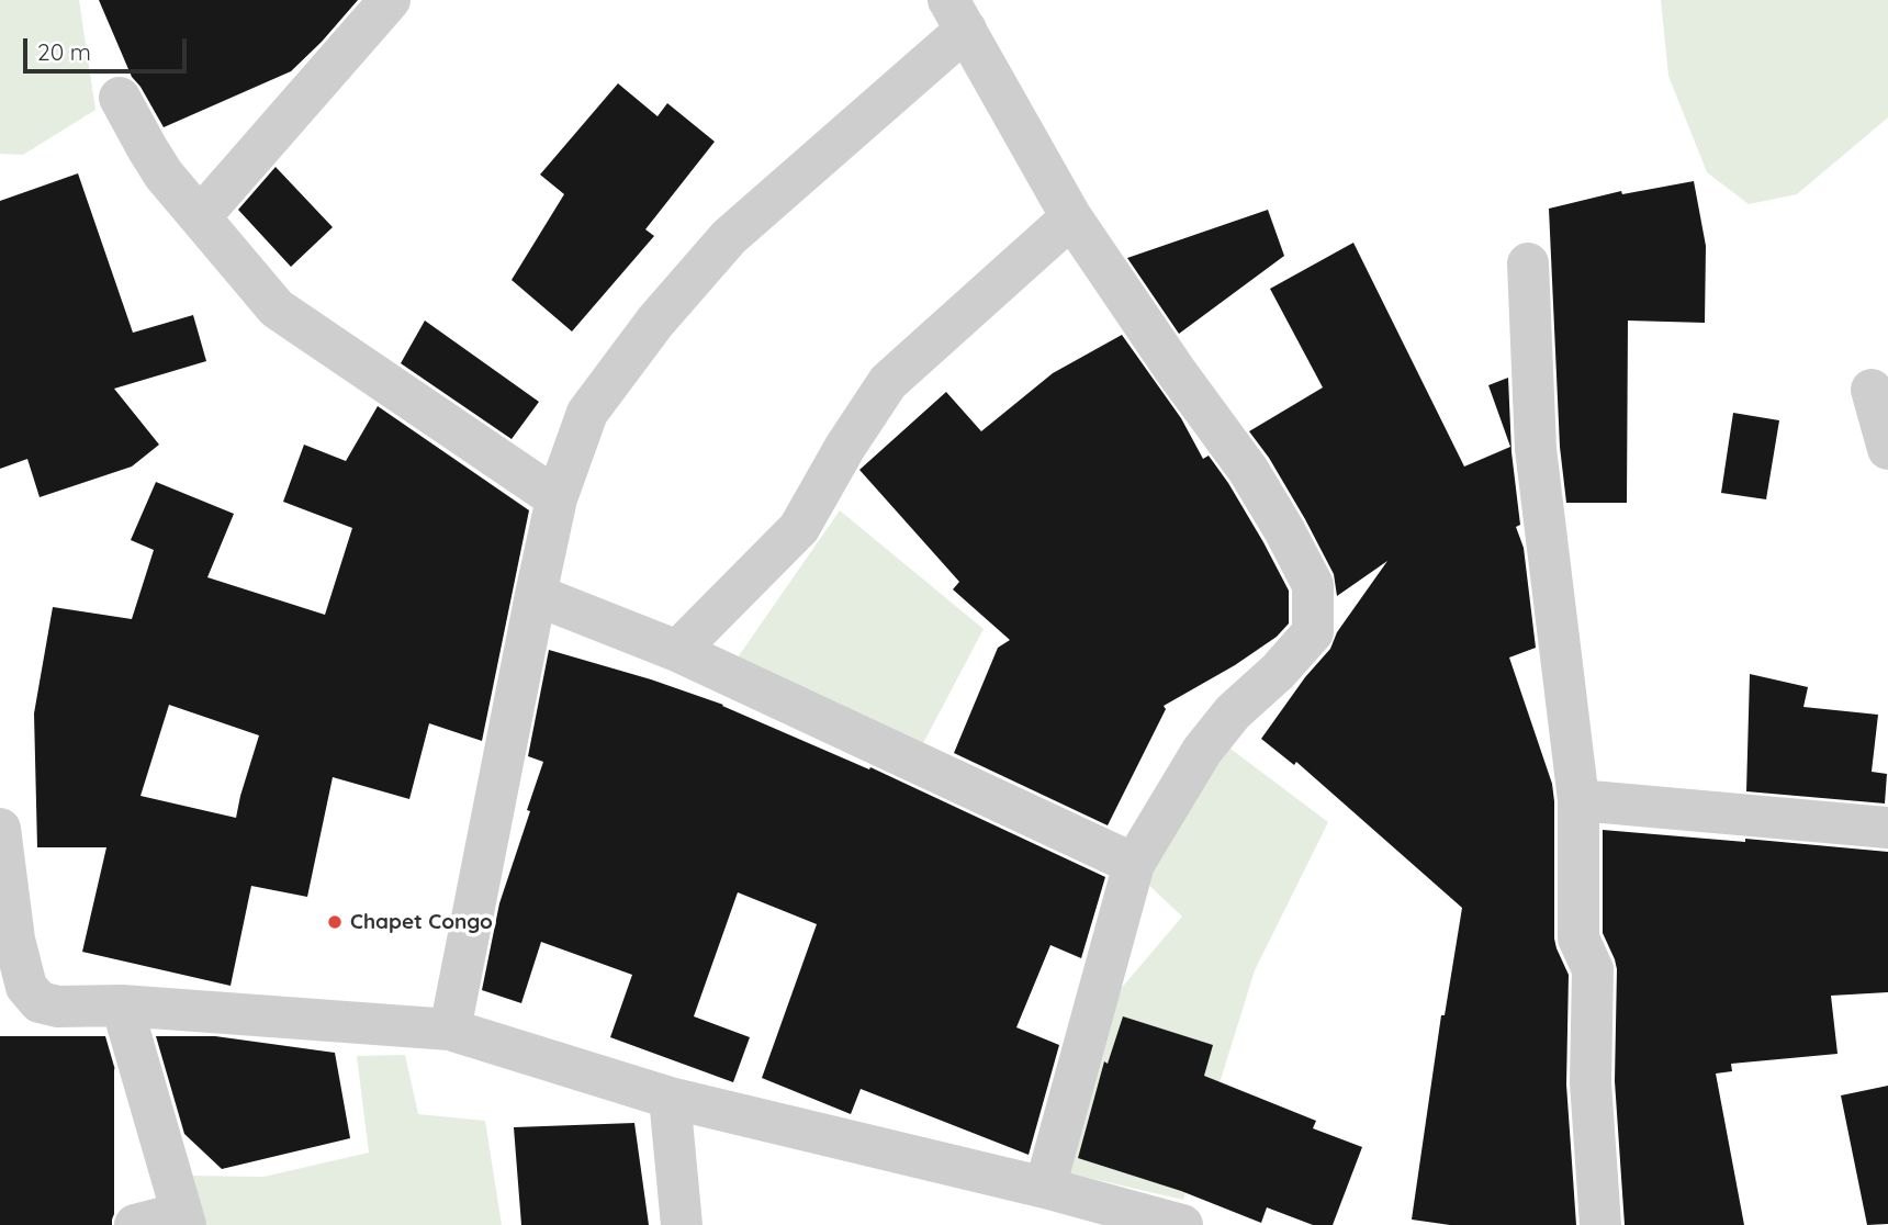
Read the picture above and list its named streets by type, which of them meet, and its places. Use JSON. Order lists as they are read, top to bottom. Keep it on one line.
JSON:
{"places":["Chapet Congo"],"scale_bar":"20 m"}
